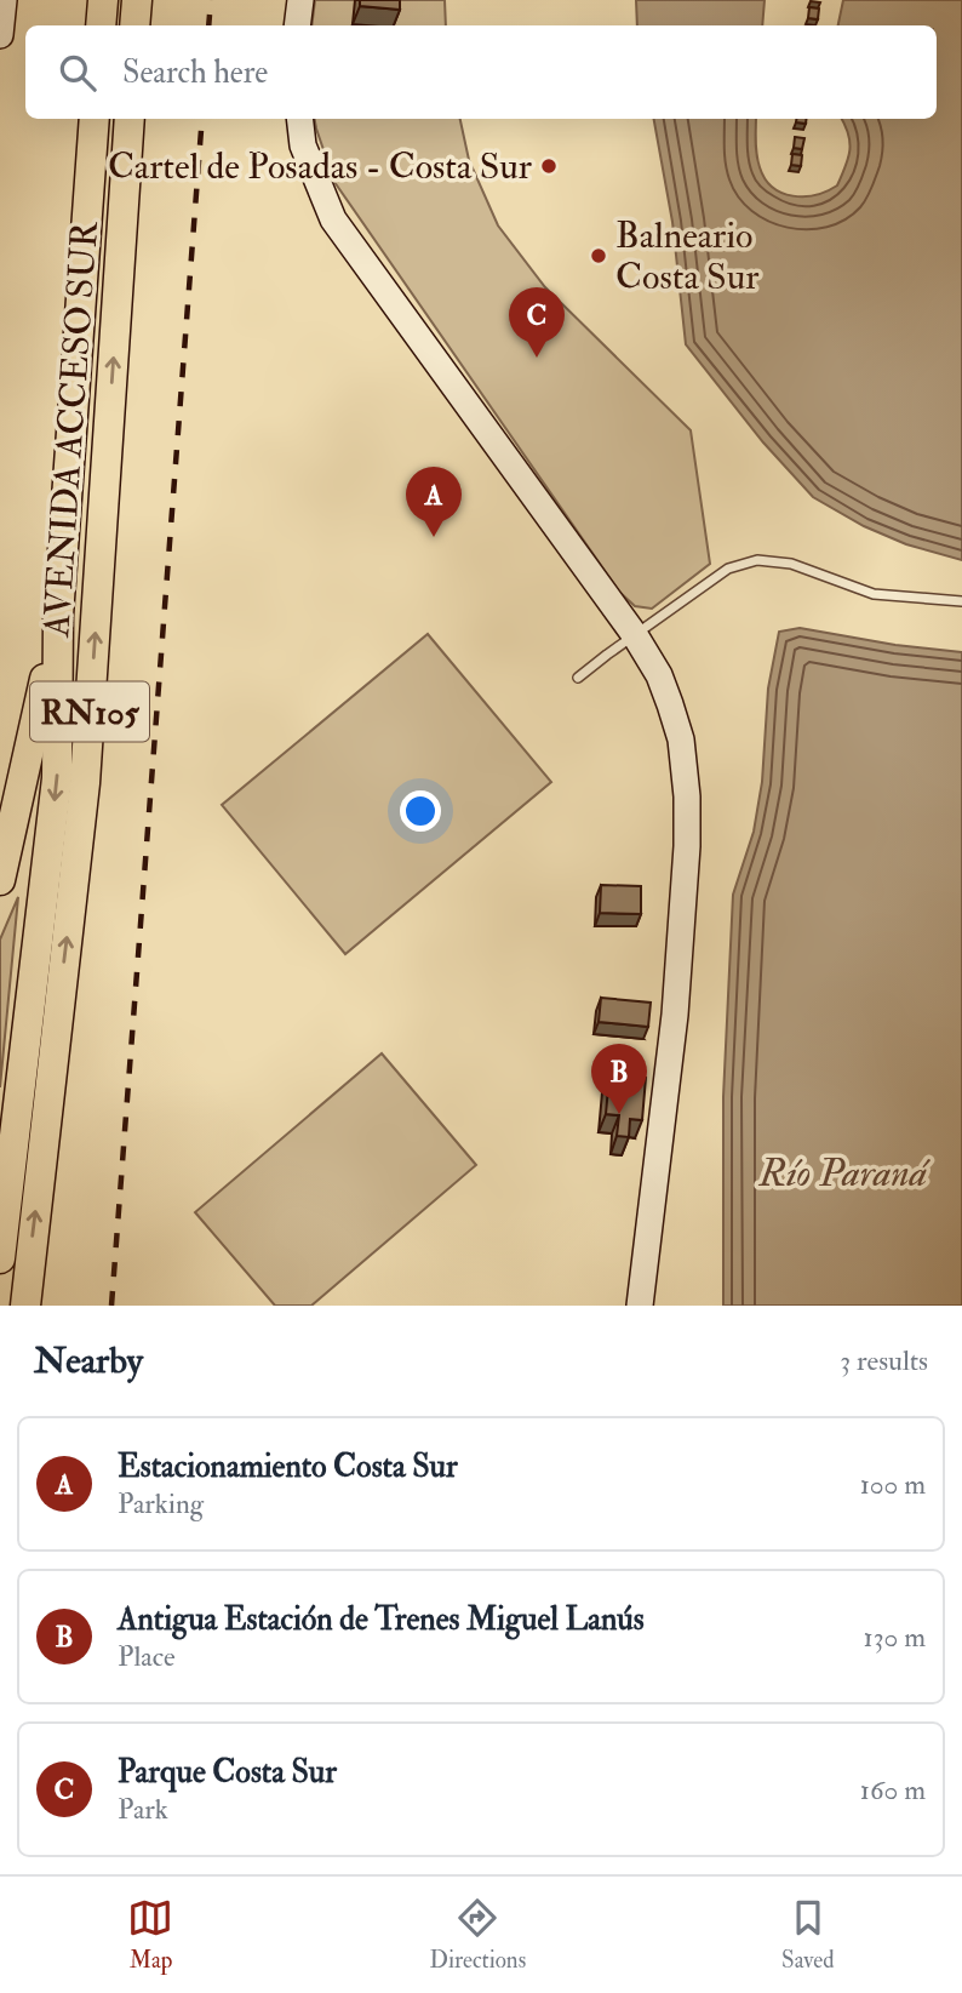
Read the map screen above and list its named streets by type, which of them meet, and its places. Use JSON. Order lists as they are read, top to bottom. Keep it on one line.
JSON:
{"streets":{"highway":["AVENIDA ACCESO SUR","RN105"]},"water":["Río Paraná"],"places":["Cartel de Posadas - Costa Sur","Balneario Costa Sur"],"page":{"search":"Search here","pins":["C","A","B"],"heading":["Nearby","3 results"],"list":[{"mark":"A","name":"Estacionamiento Costa Sur","note":"Parking","value":"100 m"},{"mark":"B","name":"Antigua Estación de Trenes Miguel Lanús","note":"Place","value":"130 m"},{"mark":"C","name":"Parque Costa Sur","note":"Park","value":"160 m"}],"nav":["Map","Directions","Saved"]}}
